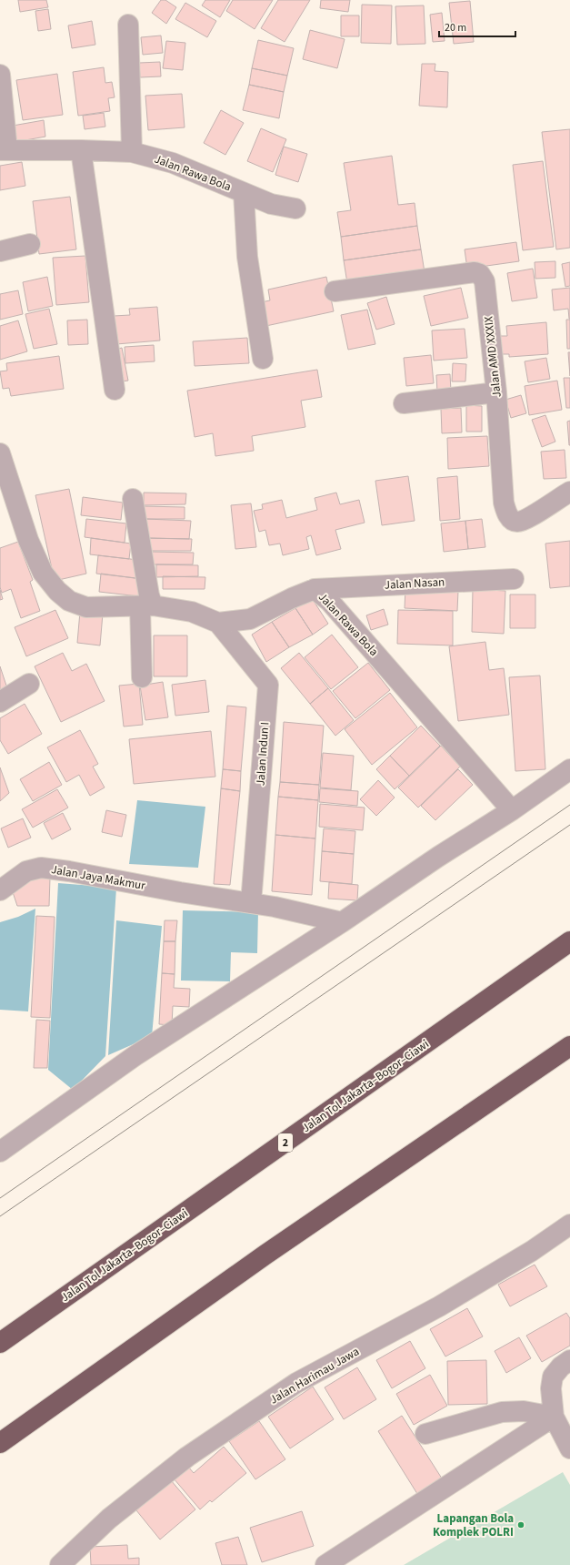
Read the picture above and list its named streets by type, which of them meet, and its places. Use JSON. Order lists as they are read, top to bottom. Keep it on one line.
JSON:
{"streets":{"highway":["Jalan Tol Jakarta–Bogor–Ciawi","2"],"street":["Jalan Rawa Bola","Jalan AMD XXXIX","Jalan Nasan","Jalan Indun I","Jalan Jaya Makmur","Jalan Harimau Jawa"]},"crossings":[["Jalan Rawa Bola","Jalan Nasan"],["Jalan Rawa Bola","Jalan Indun I"],["Jalan Indun I","Jalan Jaya Makmur"]],"places":["Lapangan Bola Komplek POLRI"],"scale_bar":"20 m"}
